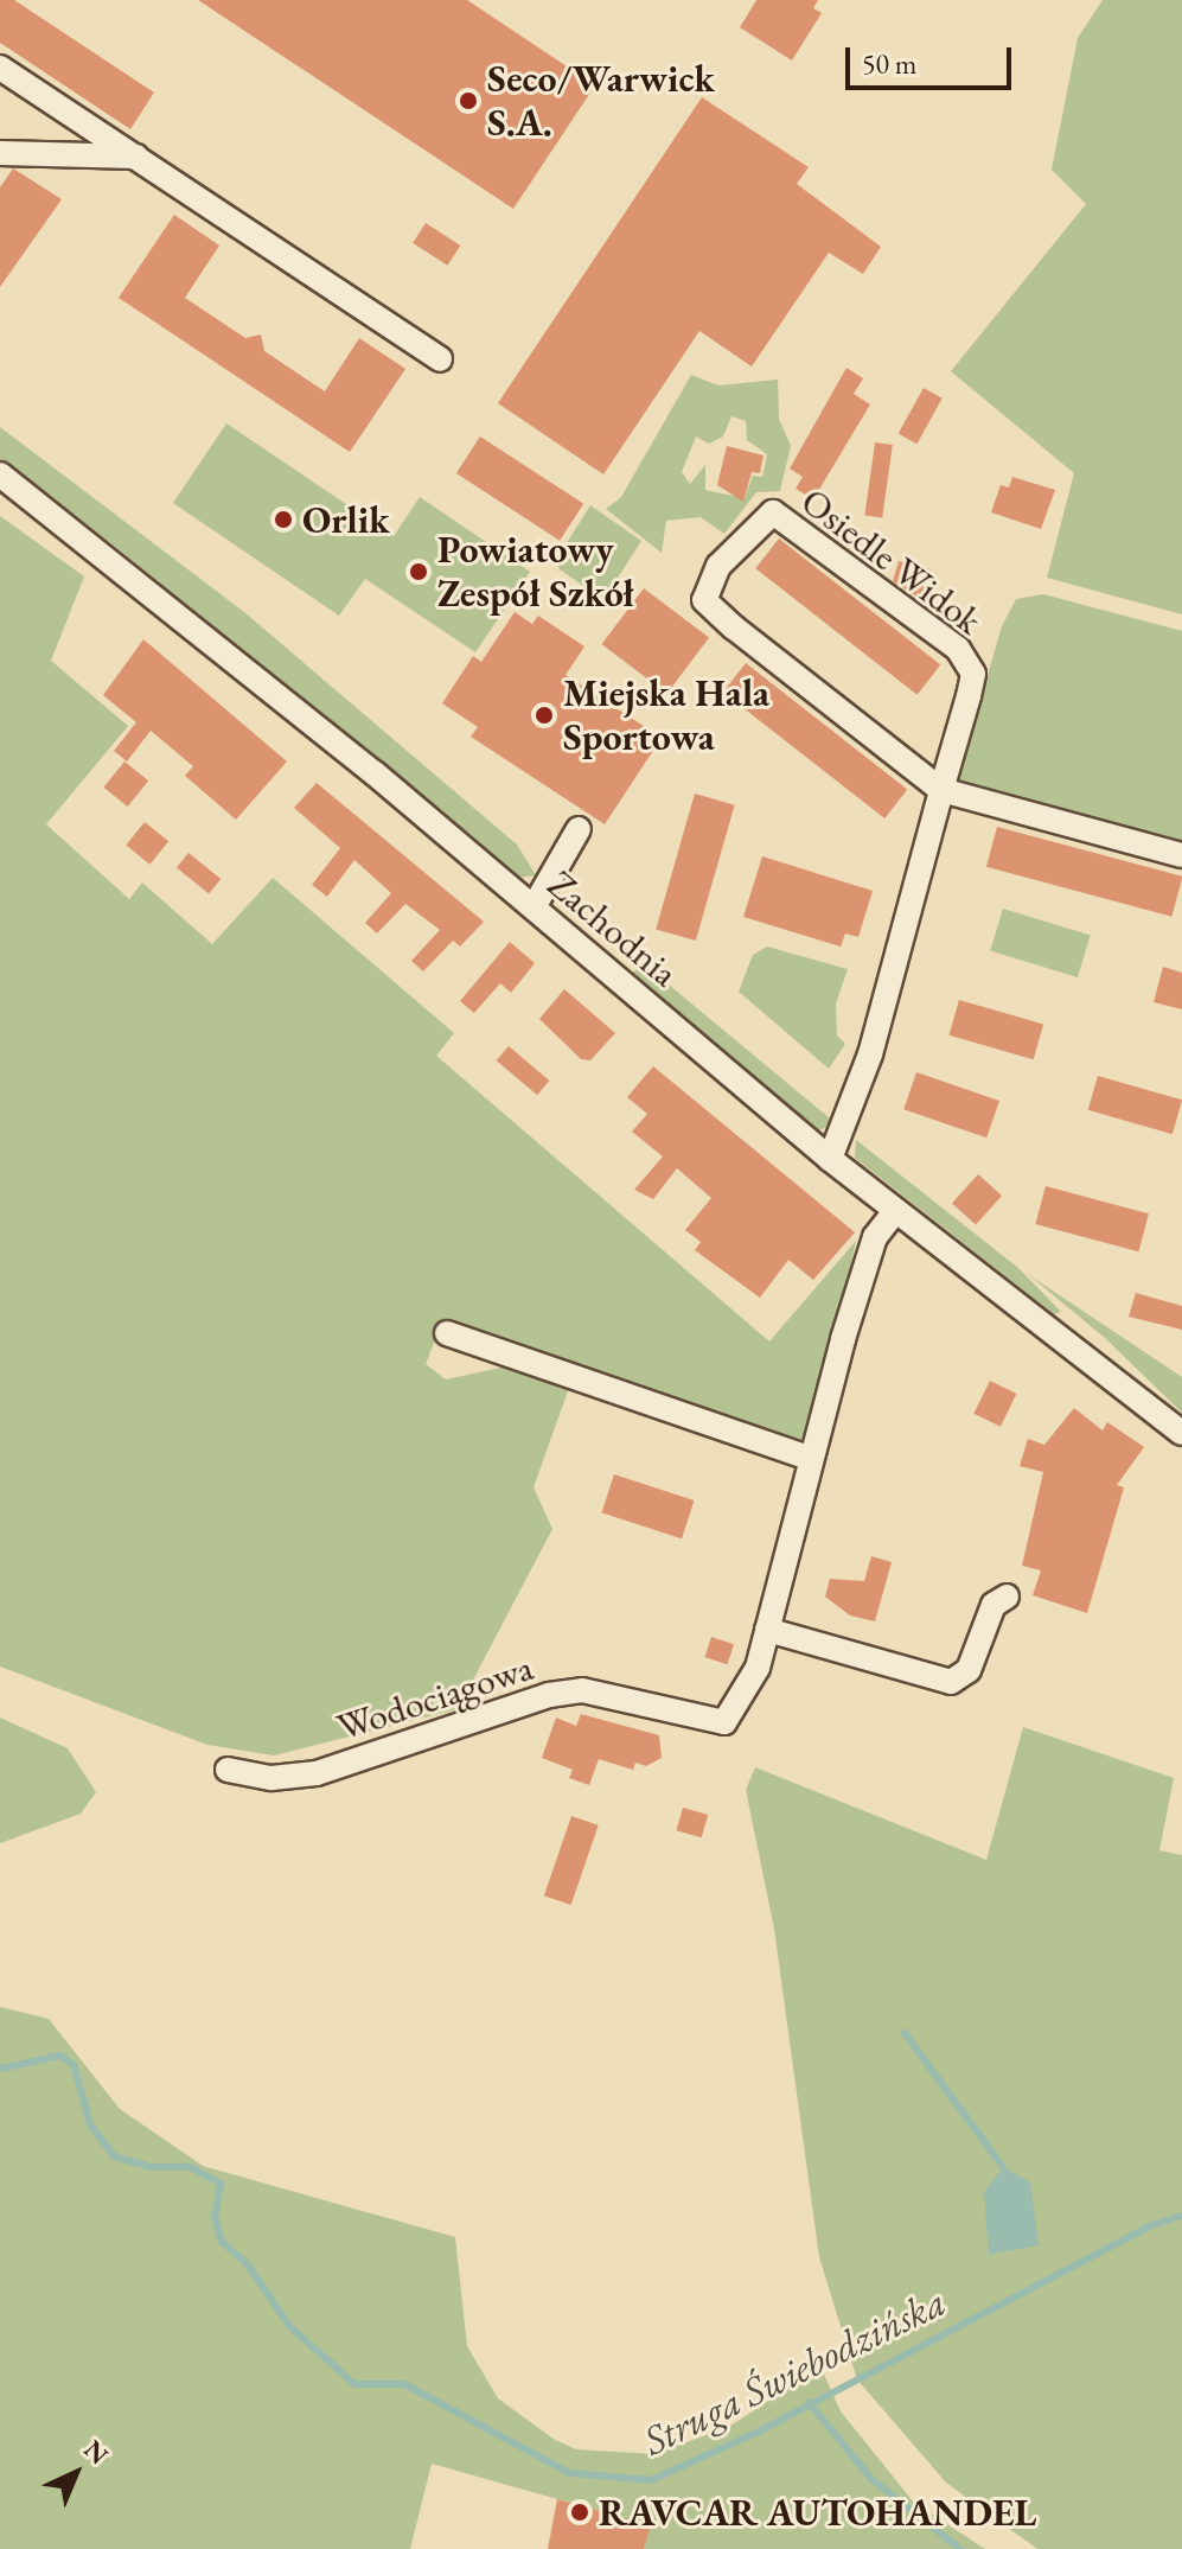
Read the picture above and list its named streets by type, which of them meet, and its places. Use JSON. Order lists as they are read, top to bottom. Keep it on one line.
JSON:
{"streets":{"street":["Osiedle Widok","Zachodnia","Wodociągowa"]},"crossings":[["Osiedle Widok","Zachodnia"],["Zachodnia","Wodociągowa"]],"water":["Struga Świebodzińska"],"places":["Seco/Warwick S.A.","Orlik","Powiatowy Zespół Szkół","Miejska Hala Sportowa","RAVCAR AUTOHANDEL"],"scale_bar":"50 m","north":"top right"}
